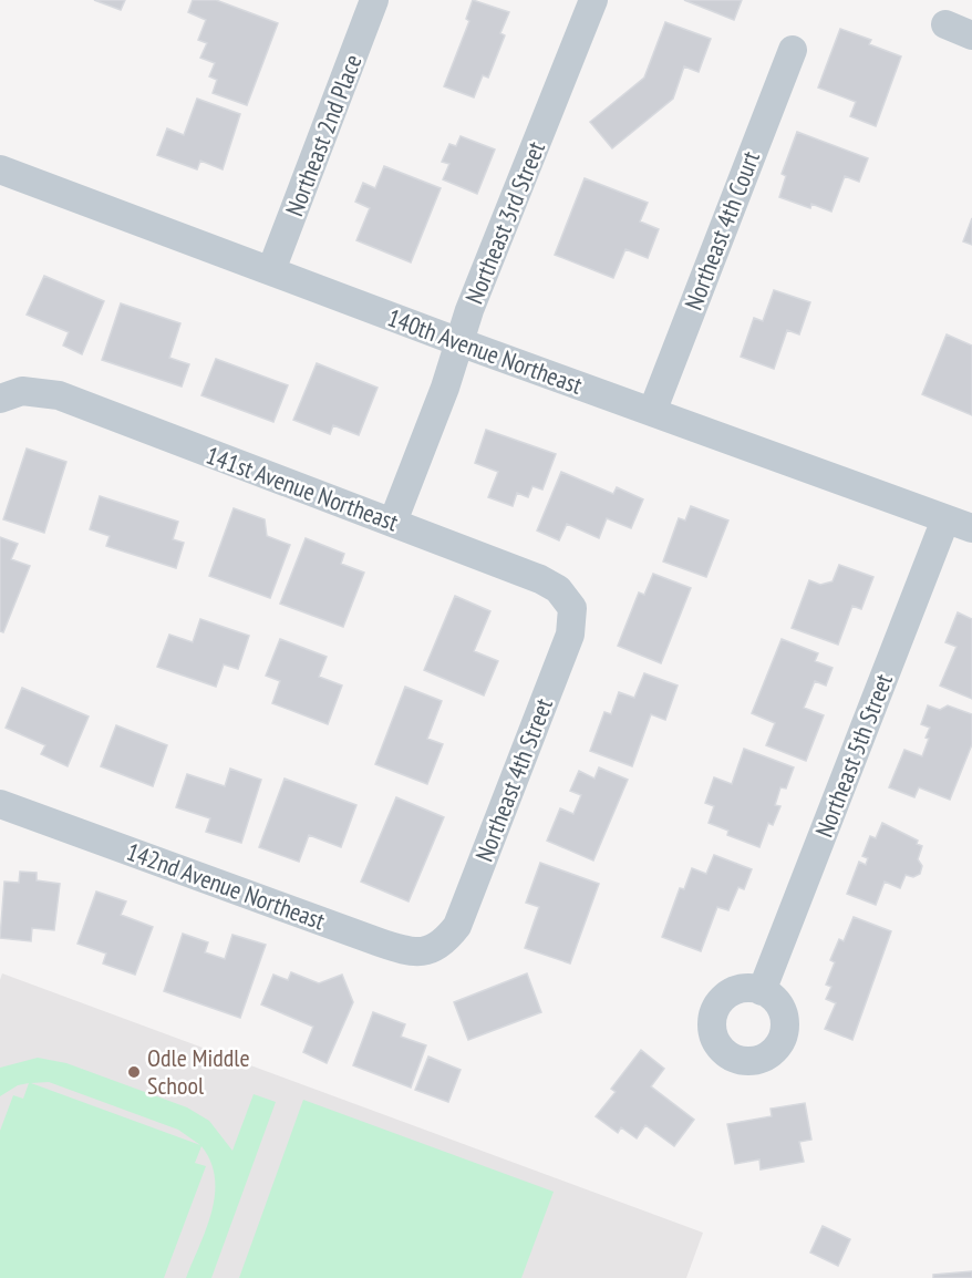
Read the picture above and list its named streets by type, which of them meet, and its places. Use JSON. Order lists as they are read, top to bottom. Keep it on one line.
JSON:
{"streets":{"street":["Northeast 2nd Place","Northeast 3rd Street","Northeast 4th Court","140th Avenue Northeast","141st Avenue Northeast","Northeast 5th Street","Northeast 4th Street","142nd Avenue Northeast"]},"crossings":[["Northeast 2nd Place","140th Avenue Northeast"],["Northeast 3rd Street","140th Avenue Northeast"],["Northeast 3rd Street","141st Avenue Northeast"],["Northeast 4th Court","140th Avenue Northeast"],["140th Avenue Northeast","Northeast 5th Street"],["141st Avenue Northeast","Northeast 4th Street"],["Northeast 4th Street","142nd Avenue Northeast"]],"places":["Odle Middle School"]}
